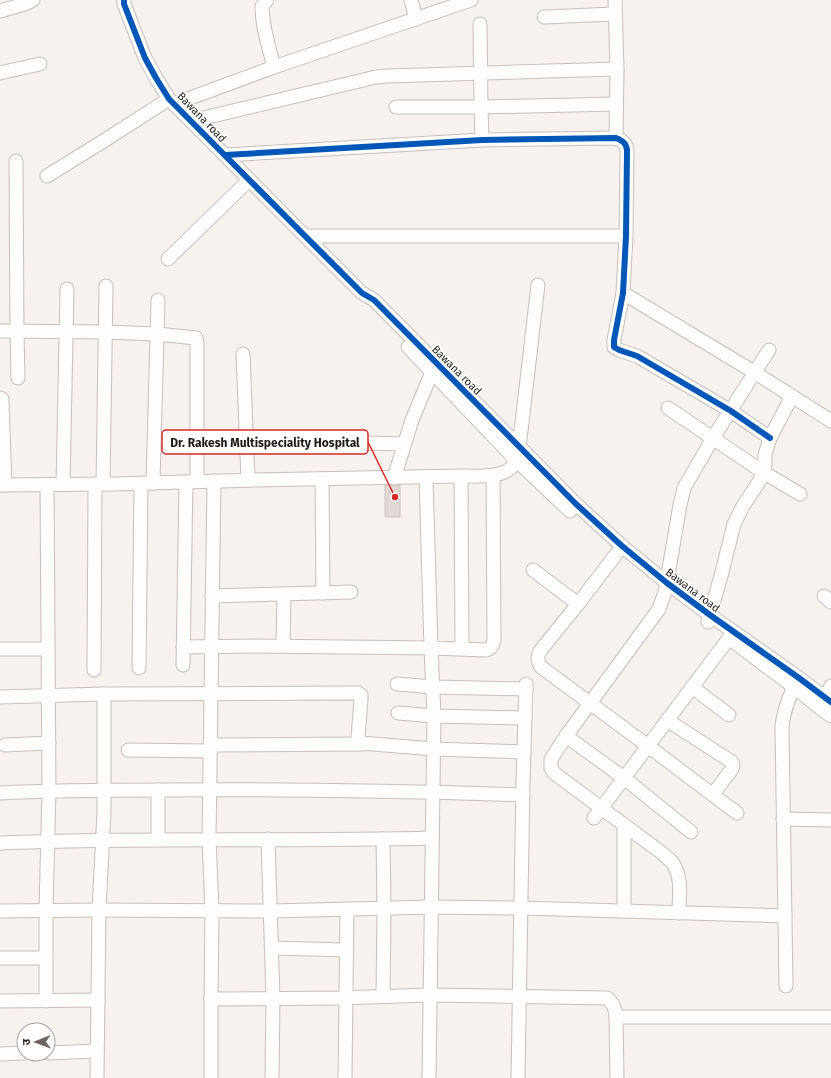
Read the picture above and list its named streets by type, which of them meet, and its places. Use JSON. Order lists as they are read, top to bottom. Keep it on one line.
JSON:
{"streets":{"street":["Bawana road"]},"places":["Dr. Rakesh Multispeciality Hospital"],"north":"left"}
